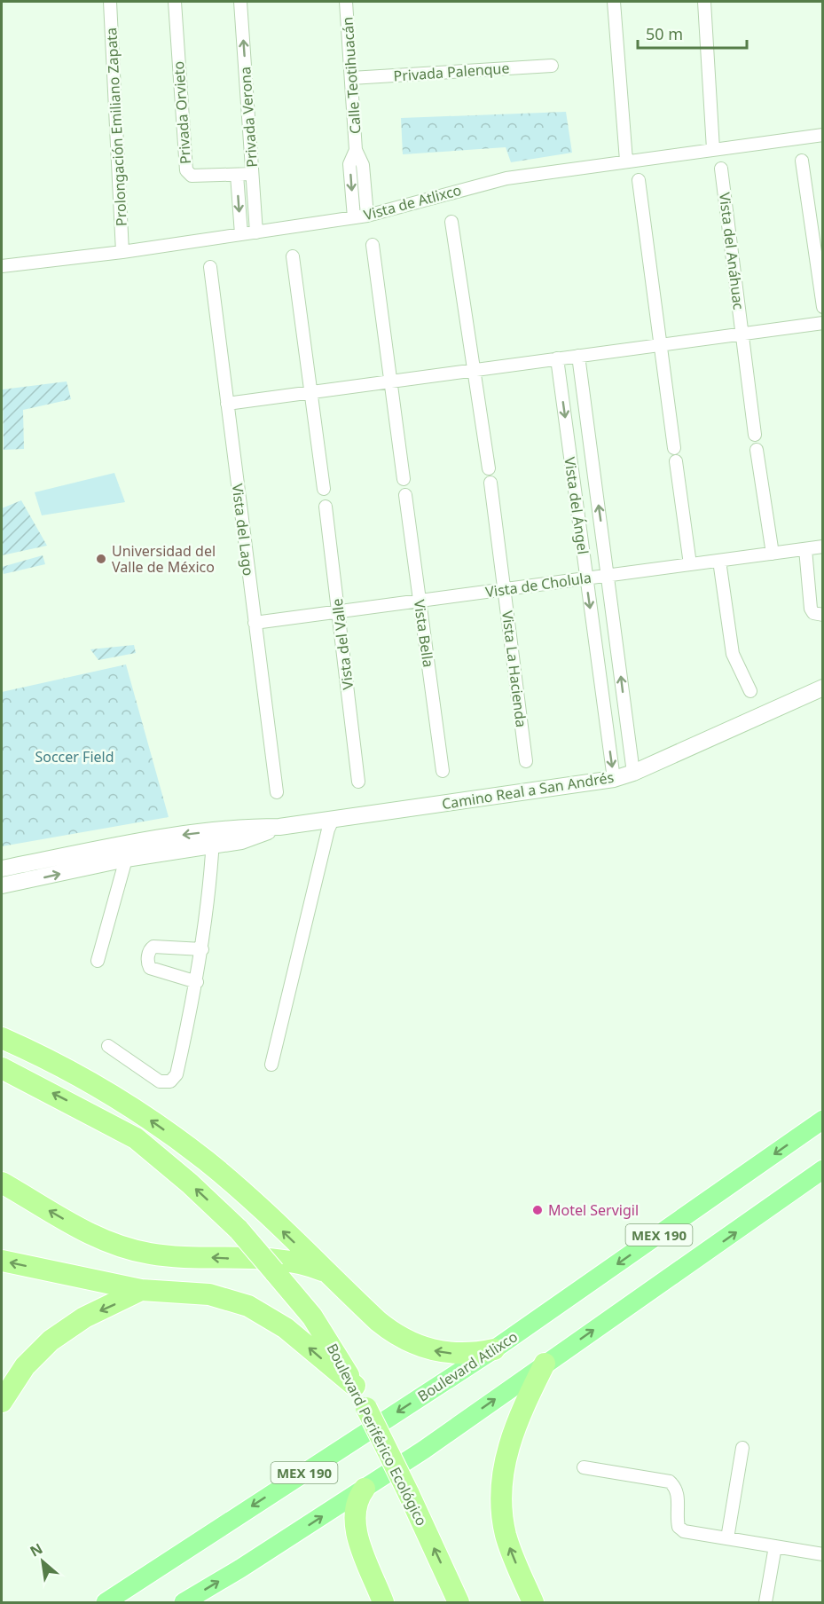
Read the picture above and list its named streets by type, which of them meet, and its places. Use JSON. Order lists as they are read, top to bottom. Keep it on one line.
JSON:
{"streets":{"highway":["Boulevard Periférico Ecológico"],"main road":["Camino Real a San Andrés","MEX 190","Boulevard Atlixco"],"street":["Privada Palenque","Calle Teotihuacán","Privada Orvieto","Privada Verona","Prolongación Emiliano Zapata","Vista de Atlixco","Vista del Anáhuac","Vista del Ángel","Vista del Lago","Vista de Cholula","Vista Bella","Vista del Valle","Vista La Hacienda"]},"crossings":[["Privada Palenque","Calle Teotihuacán"],["Calle Teotihuacán","Vista de Atlixco"],["Privada Orvieto","Privada Verona"],["Privada Verona","Vista de Atlixco"],["Prolongación Emiliano Zapata","Vista de Atlixco"],["Vista del Ángel","Vista de Cholula"],["Vista del Ángel","Camino Real a San Andrés"],["Vista del Lago","Vista de Cholula"],["Vista de Cholula","Vista Bella"],["Vista de Cholula","Vista del Valle"],["Vista de Cholula","Vista La Hacienda"]],"one_way":["Privada Verona"],"parks":["Soccer Field"],"places":["Universidad del Valle de México","Motel Servigil"],"scale_bar":"50 m","north":"top left"}
